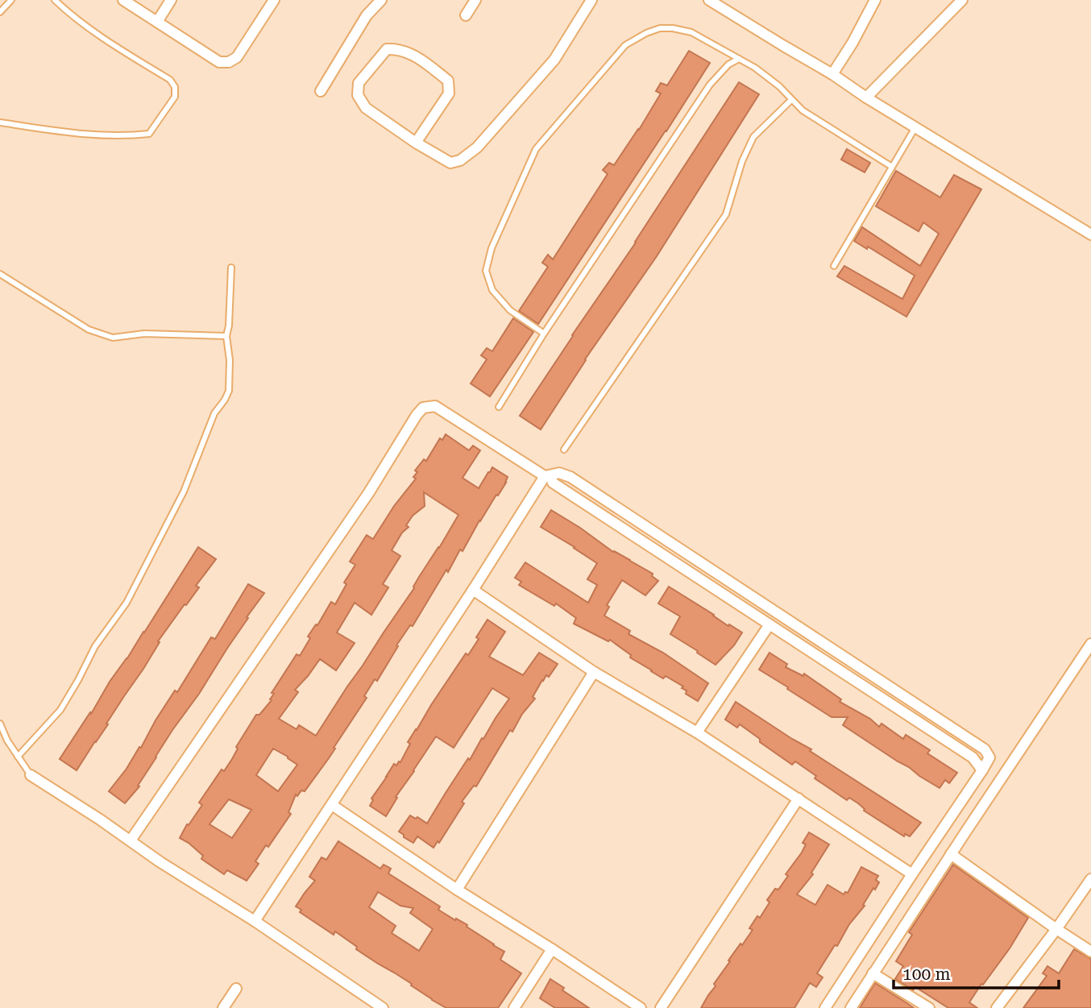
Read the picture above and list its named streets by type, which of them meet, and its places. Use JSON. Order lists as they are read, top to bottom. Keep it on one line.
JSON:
{"scale_bar":"100 m"}
